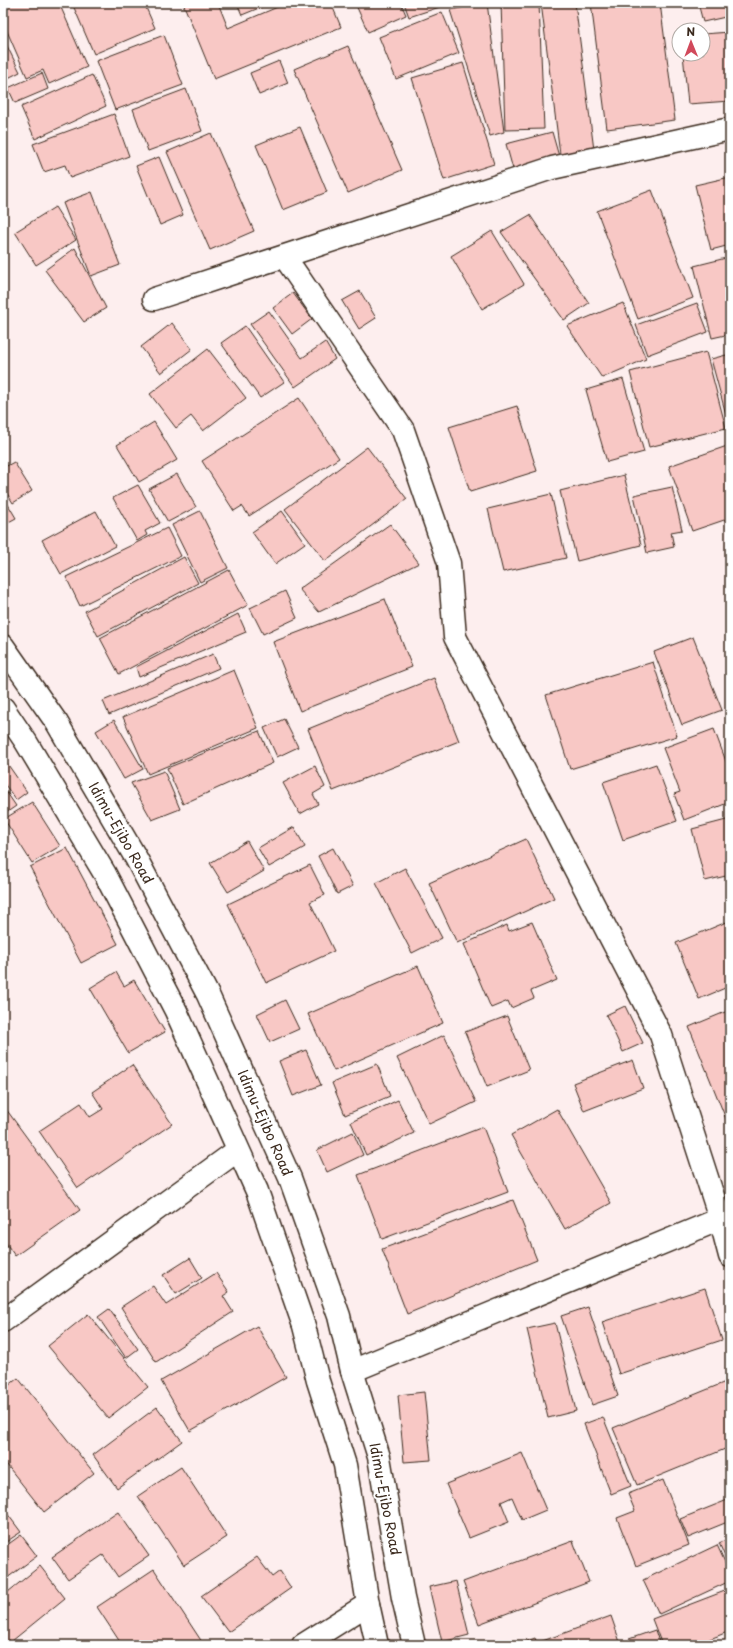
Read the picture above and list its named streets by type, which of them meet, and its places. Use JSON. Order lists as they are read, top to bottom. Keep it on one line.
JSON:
{"streets":{"street":["Idimu-Ejibo Road"]},"north":"top"}
